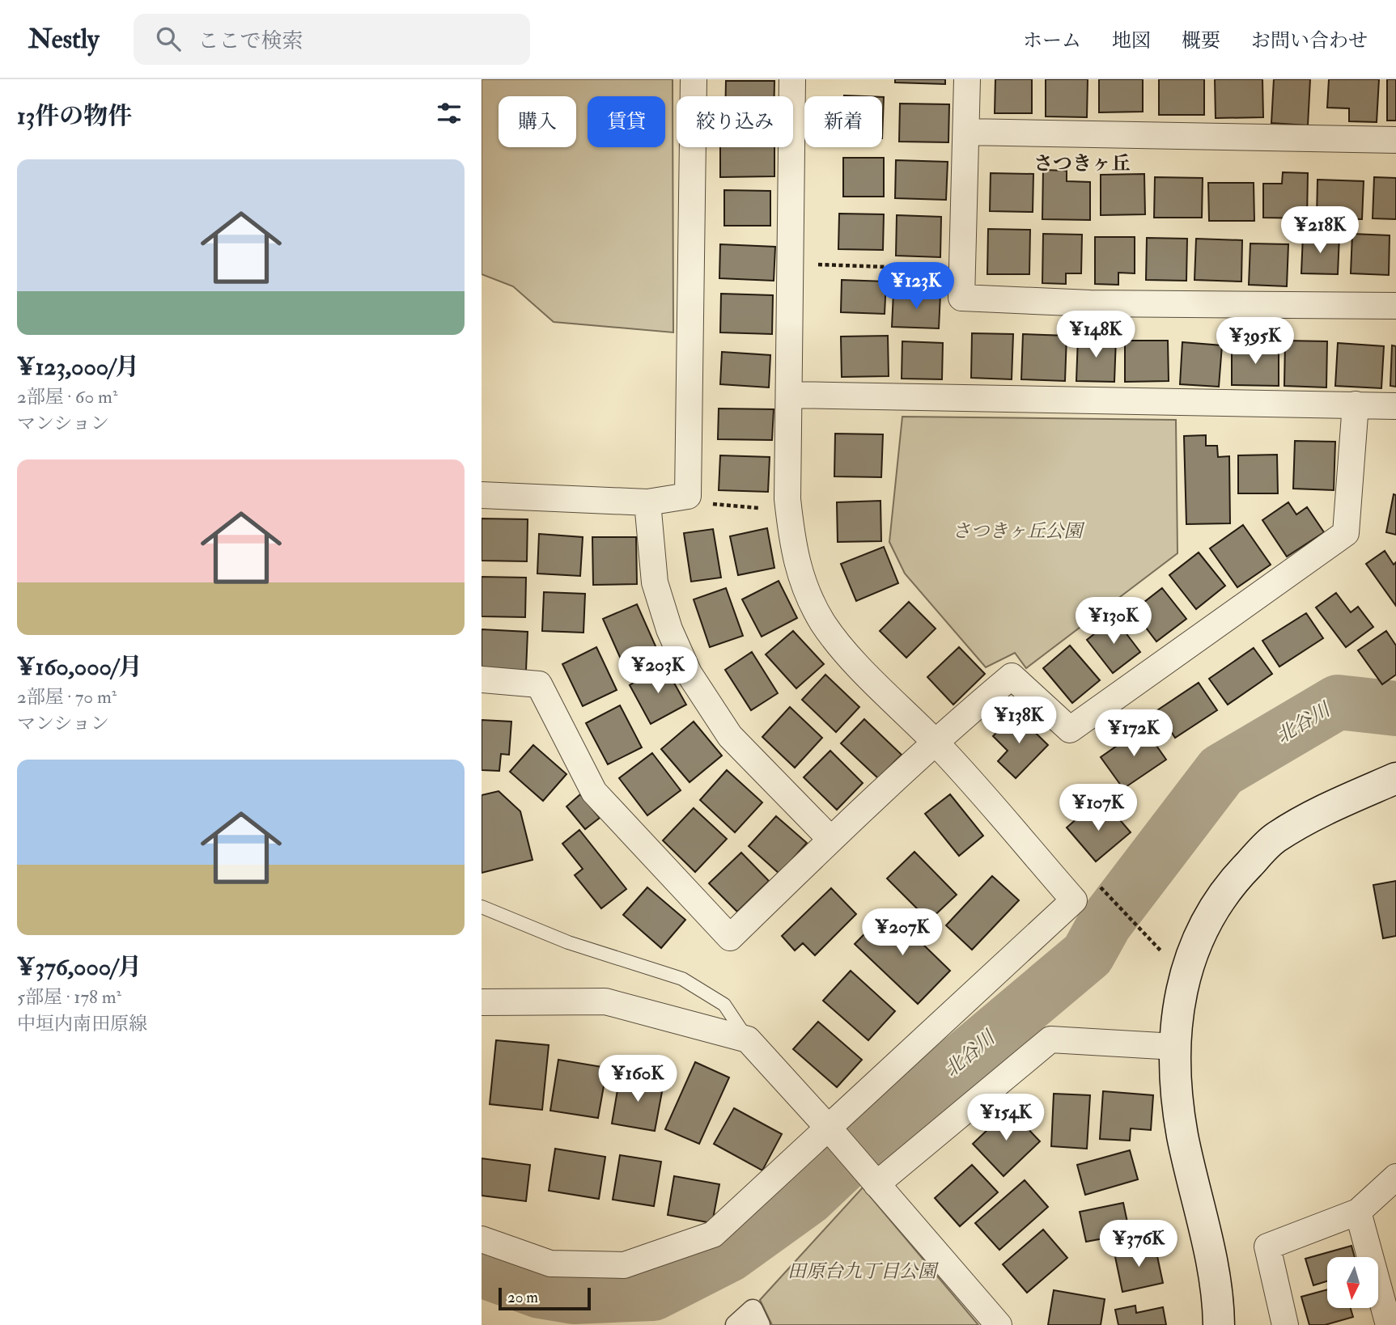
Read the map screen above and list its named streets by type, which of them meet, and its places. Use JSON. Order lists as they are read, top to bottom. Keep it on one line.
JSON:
{"districts":["さつきヶ丘"],"water":["北谷川"],"parks":["さつきヶ丘公園","田原台九丁目公園"],"scale_bar":"20 m","north":"bottom","page":{"header":"Nestly","search":"ここで検索","nav":["ホーム","地図","概要","お問い合わせ"],"heading":"13件の物件","chip":["購入","賃貸","絞り込み","新着"],"list":[{"name":"¥123,000/月","note":"2部屋 · 60 m² · マンション"},{"name":"¥160,000/月","note":"2部屋 · 70 m² · マンション"},{"name":"¥376,000/月","note":"5部屋 · 178 m² · 中垣内南田原線"}],"price":["¥218K","¥123K","¥148K","¥395K","¥130K","¥203K","¥138K","¥172K","¥107K","¥207K","¥160K","¥154K","¥376K"],"scale":"20 m"}}
